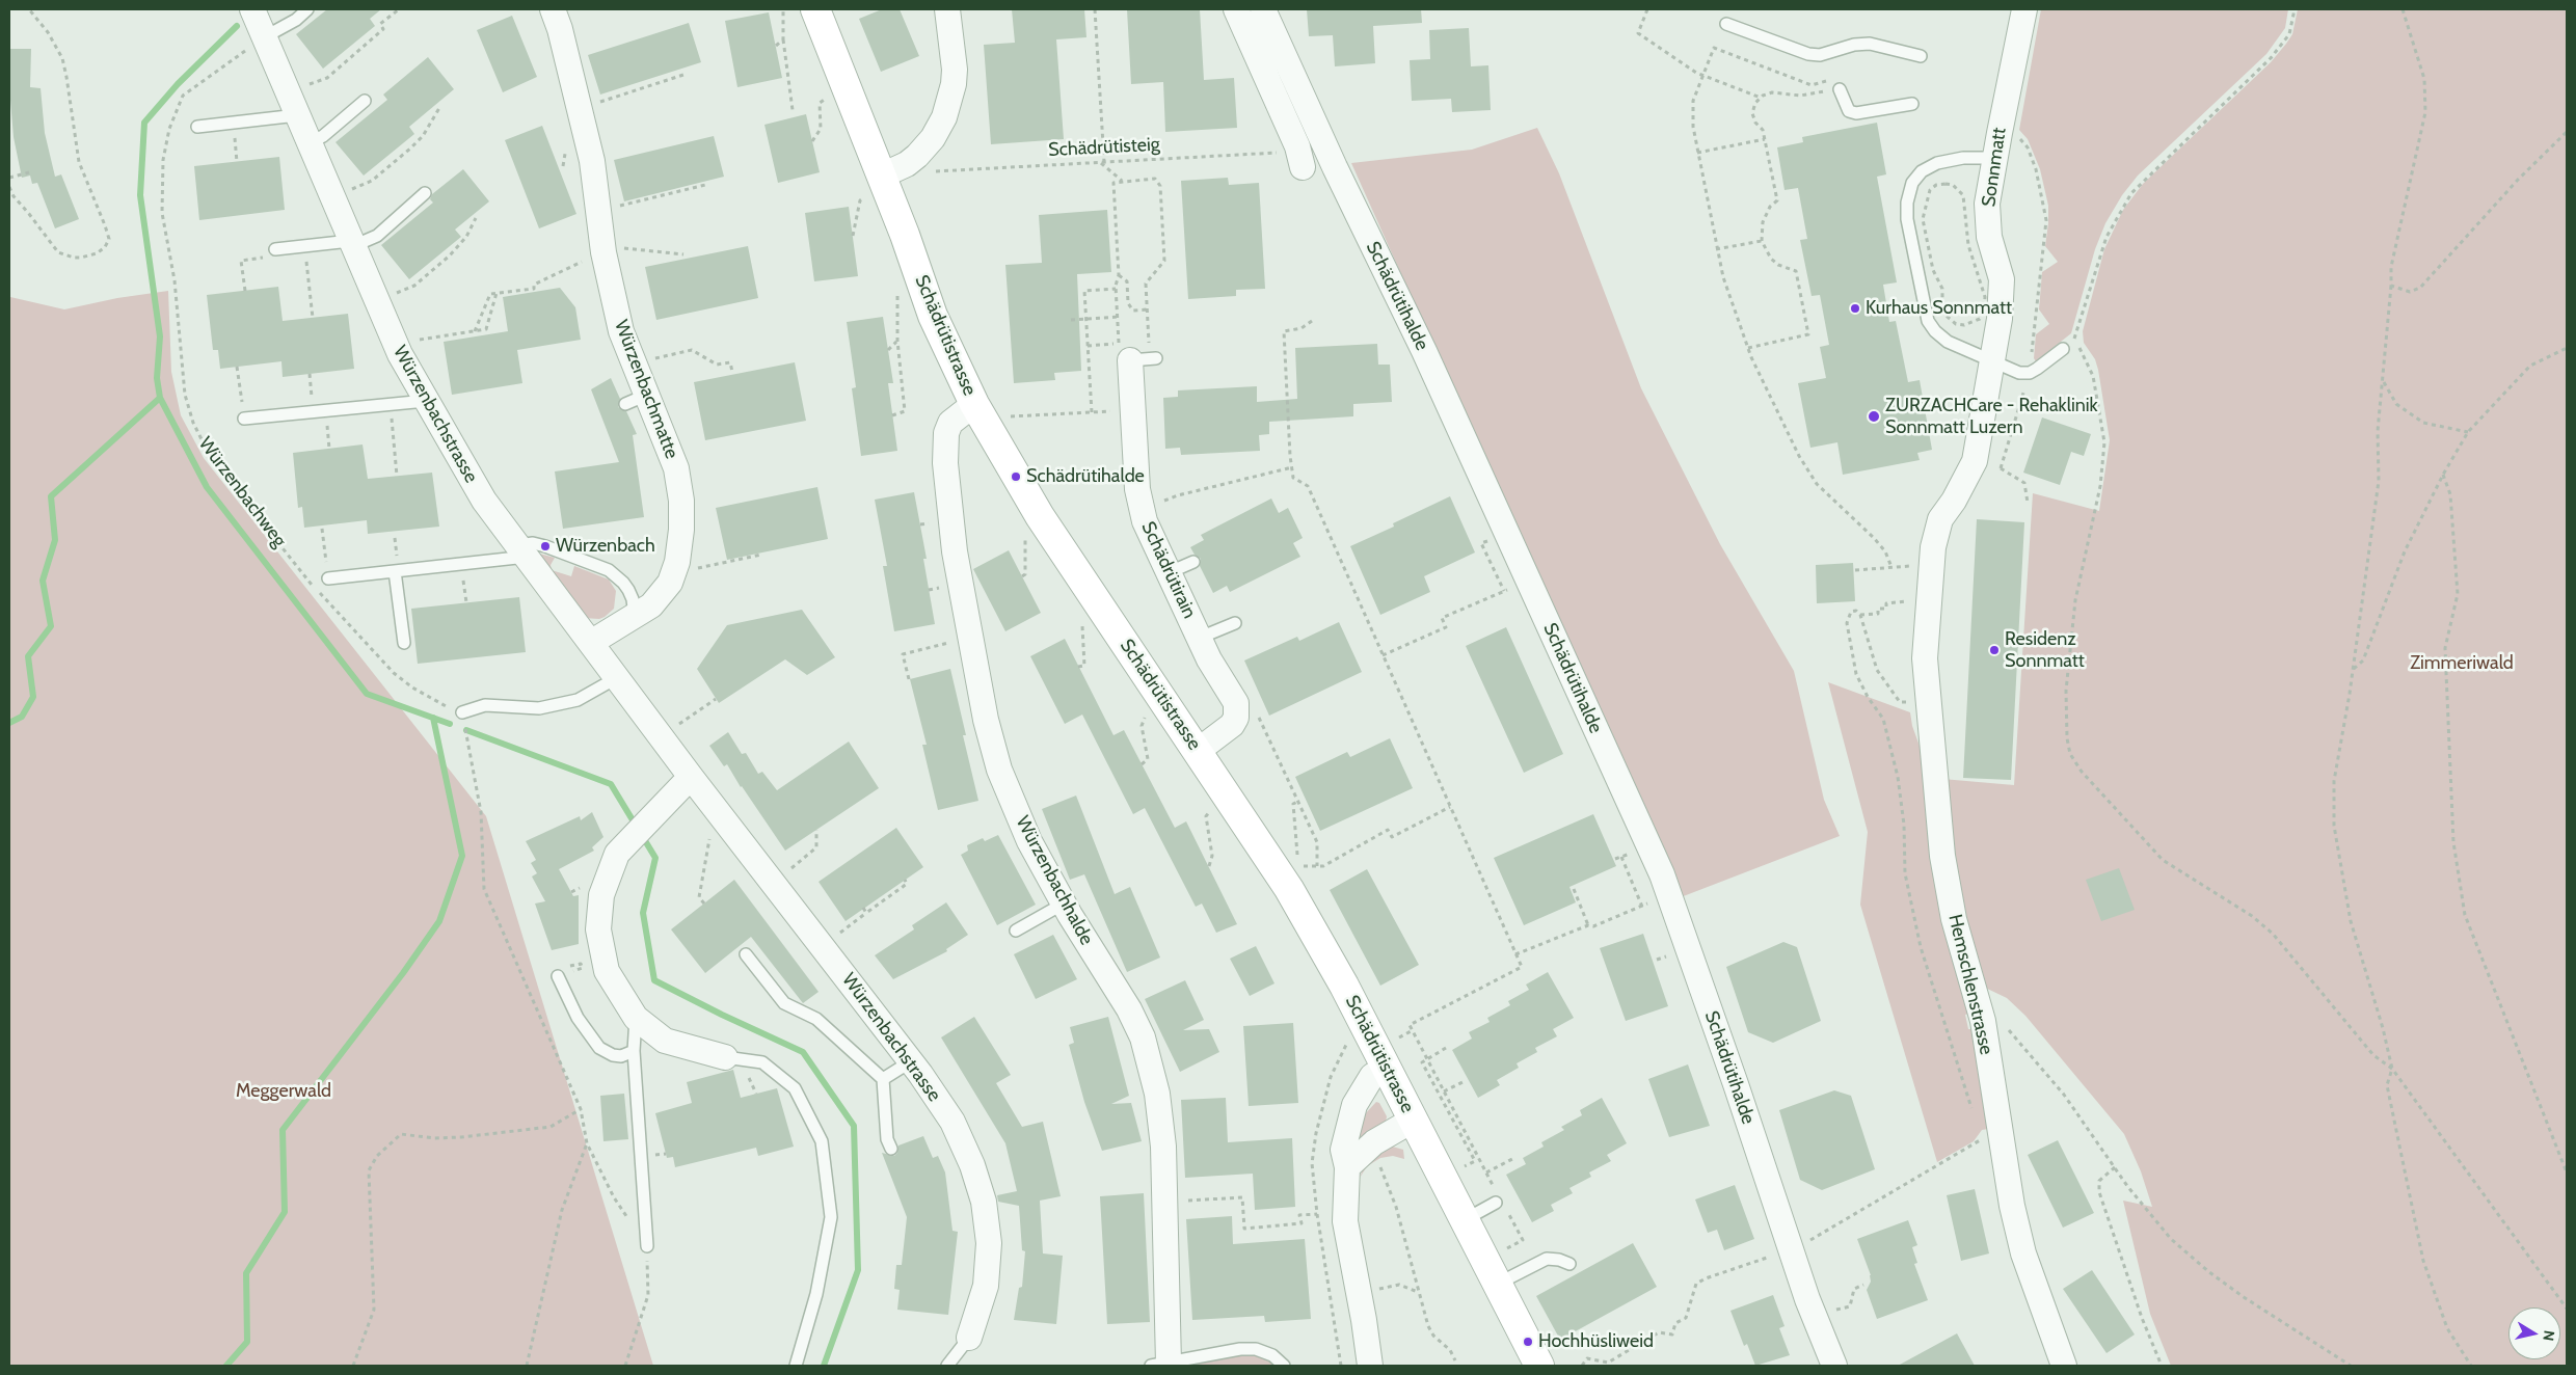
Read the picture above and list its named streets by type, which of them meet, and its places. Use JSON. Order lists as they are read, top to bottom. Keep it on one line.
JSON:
{"streets":{"main road":["Schädrütistrasse"],"street":["Sonnmatt","Schädrütihalde","Würzenbachmatte","Würzenbachstrasse","Schädrütirain","Würzenbachhalde","Hemschlenstrasse"],"path":["Schädrütisteig","Würzenbachweg"]},"crossings":[["Sonnmatt","Hemschlenstrasse"],["Schädrütistrasse","Würzenbachhalde"],["Würzenbachmatte","Würzenbachstrasse"],["Würzenbachstrasse","Würzenbachweg"]],"parks":["Zimmeriwald","Meggerwald"],"places":["Kurhaus Sonnmatt","ZURZACHCare - Rehaklinik Sonnmatt Luzern","Schädrütihalde","Würzenbach","Residenz Sonnmatt","Hochhüsliweid"],"north":"right"}
